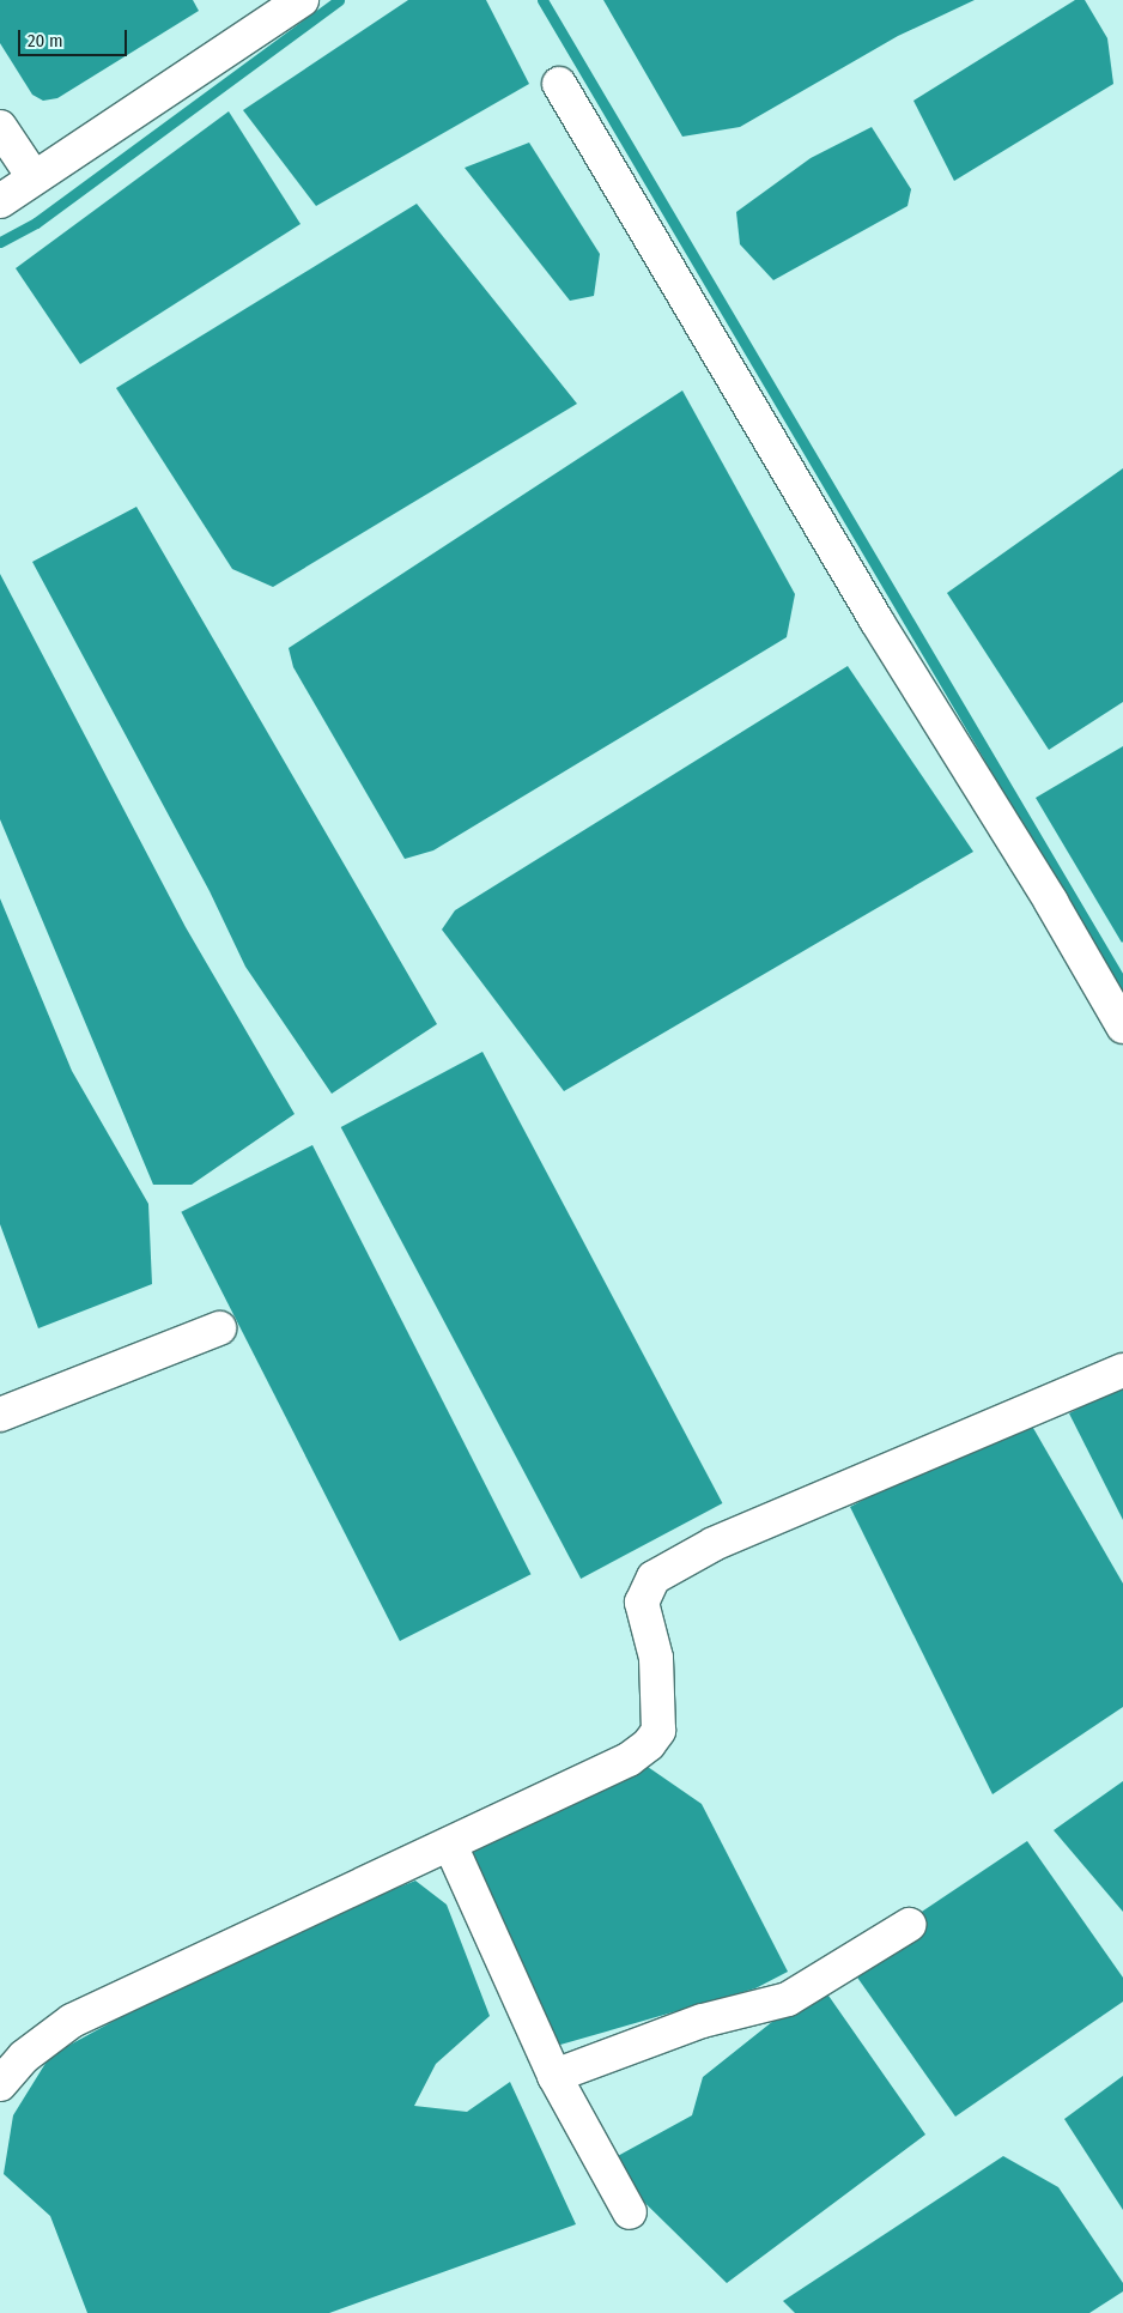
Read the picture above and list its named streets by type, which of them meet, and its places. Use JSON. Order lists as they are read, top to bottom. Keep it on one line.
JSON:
{"scale_bar":"20 m"}
